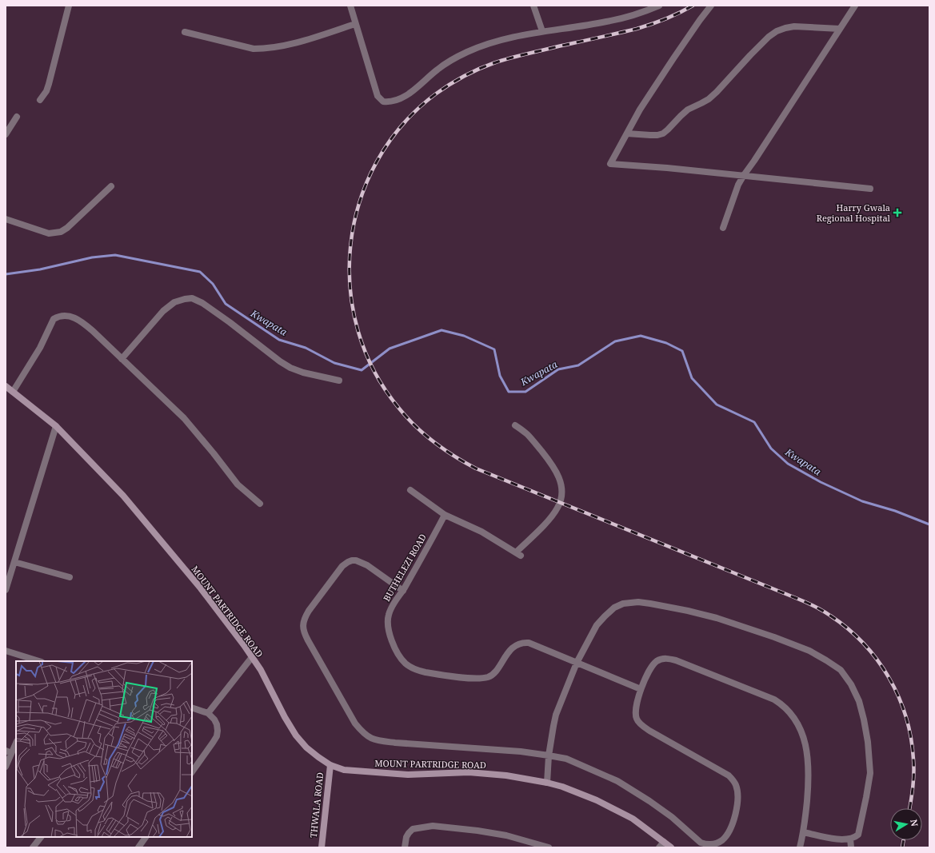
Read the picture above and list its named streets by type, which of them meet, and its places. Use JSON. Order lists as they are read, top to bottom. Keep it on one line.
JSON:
{"streets":{"street":["BUTHELEZI ROAD","MOUNT PARTRIDGE ROAD","THWALA ROAD"]},"crossings":[["MOUNT PARTRIDGE ROAD","THWALA ROAD"]],"water":["Kwapata"],"places":{"health":["Harry Gwala Regional Hospital"]},"north":"right"}
